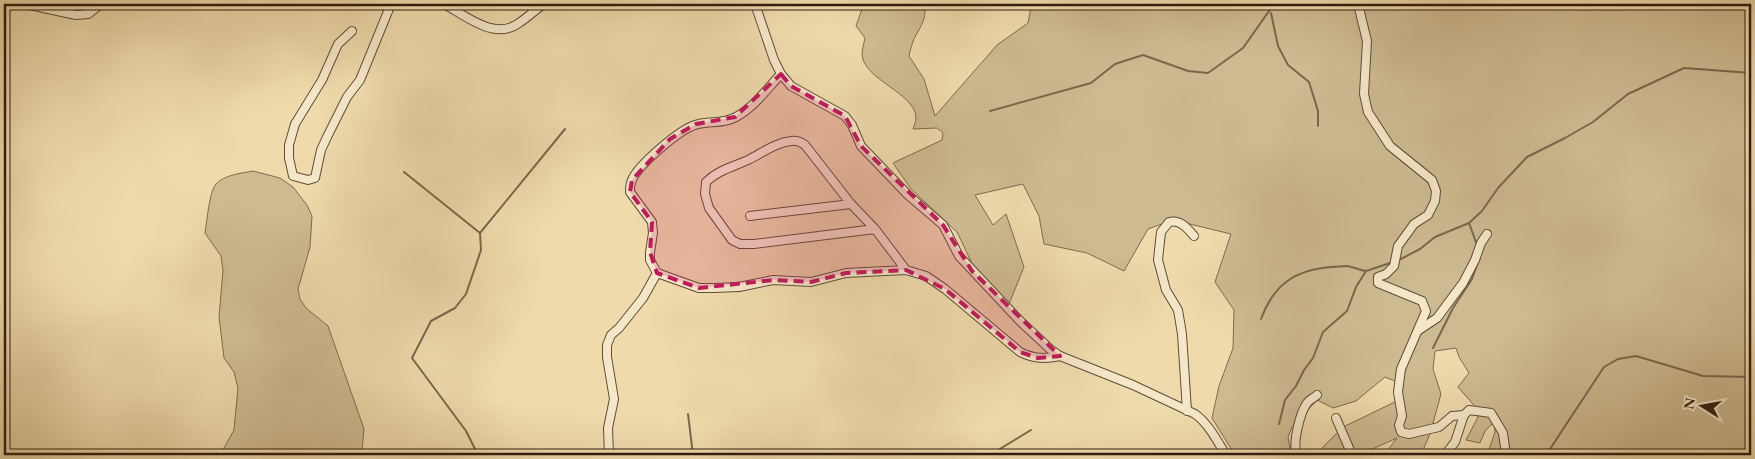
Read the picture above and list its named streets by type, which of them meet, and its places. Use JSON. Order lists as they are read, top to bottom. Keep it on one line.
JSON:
{"north":"left"}
